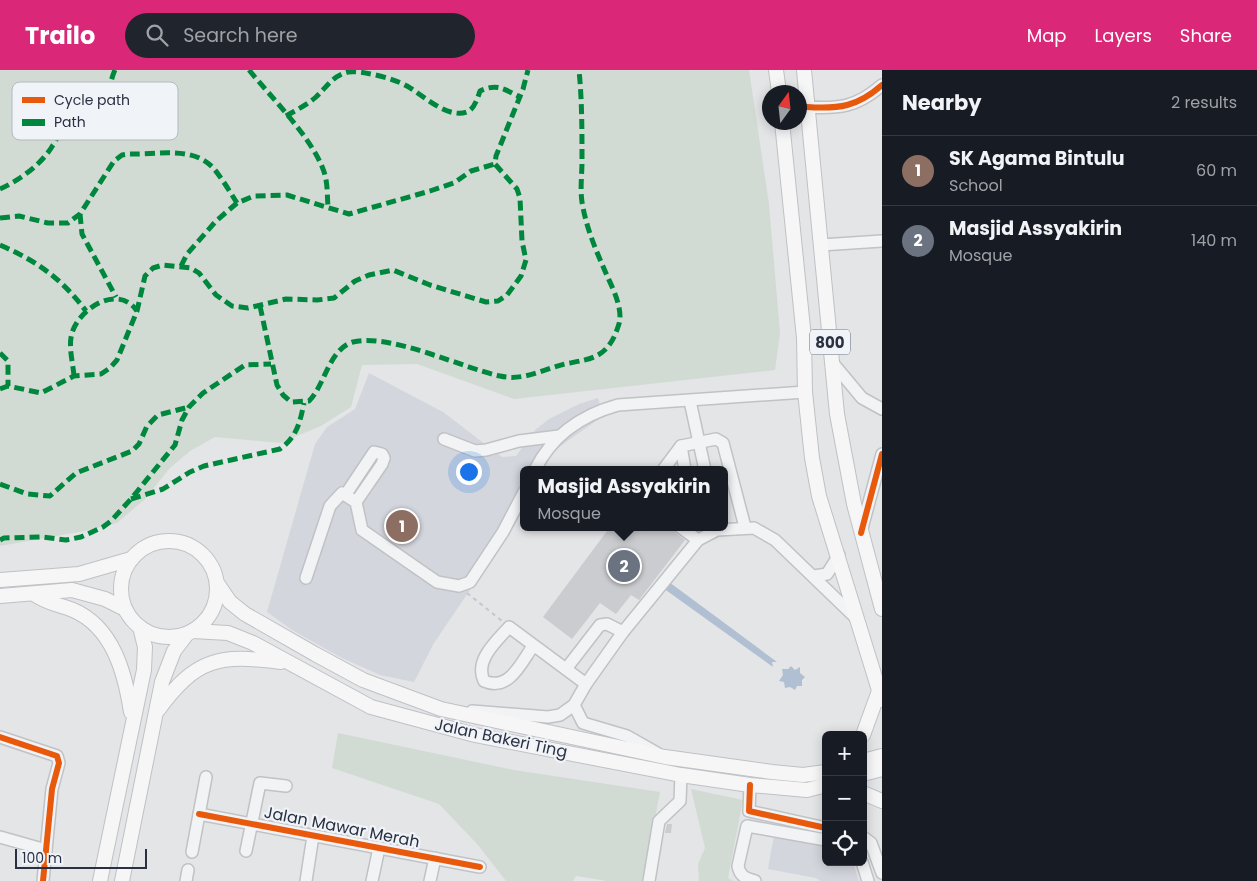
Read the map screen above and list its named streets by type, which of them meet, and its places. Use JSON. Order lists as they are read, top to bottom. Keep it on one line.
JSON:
{"streets":{"main road":["800","Jalan Bakeri Ting"],"street":["Jalan Mawar Merah"]},"legend":["Cycle path","Path"],"scale_bar":"100 m","north":"top","page":{"header":"Trailo","search":"Search here","nav":["Map","Layers","Share"],"heading":["Nearby","2 results"],"list":[{"mark":"1","name":"SK Agama Bintulu","note":"School","value":"60 m"},{"mark":"2","name":"Masjid Assyakirin","note":"Mosque","value":"140 m"}],"popup":["Masjid Assyakirin","Mosque"],"pins":["1","2"],"map_buttons":["+","−"],"scale":"100 m"}}
